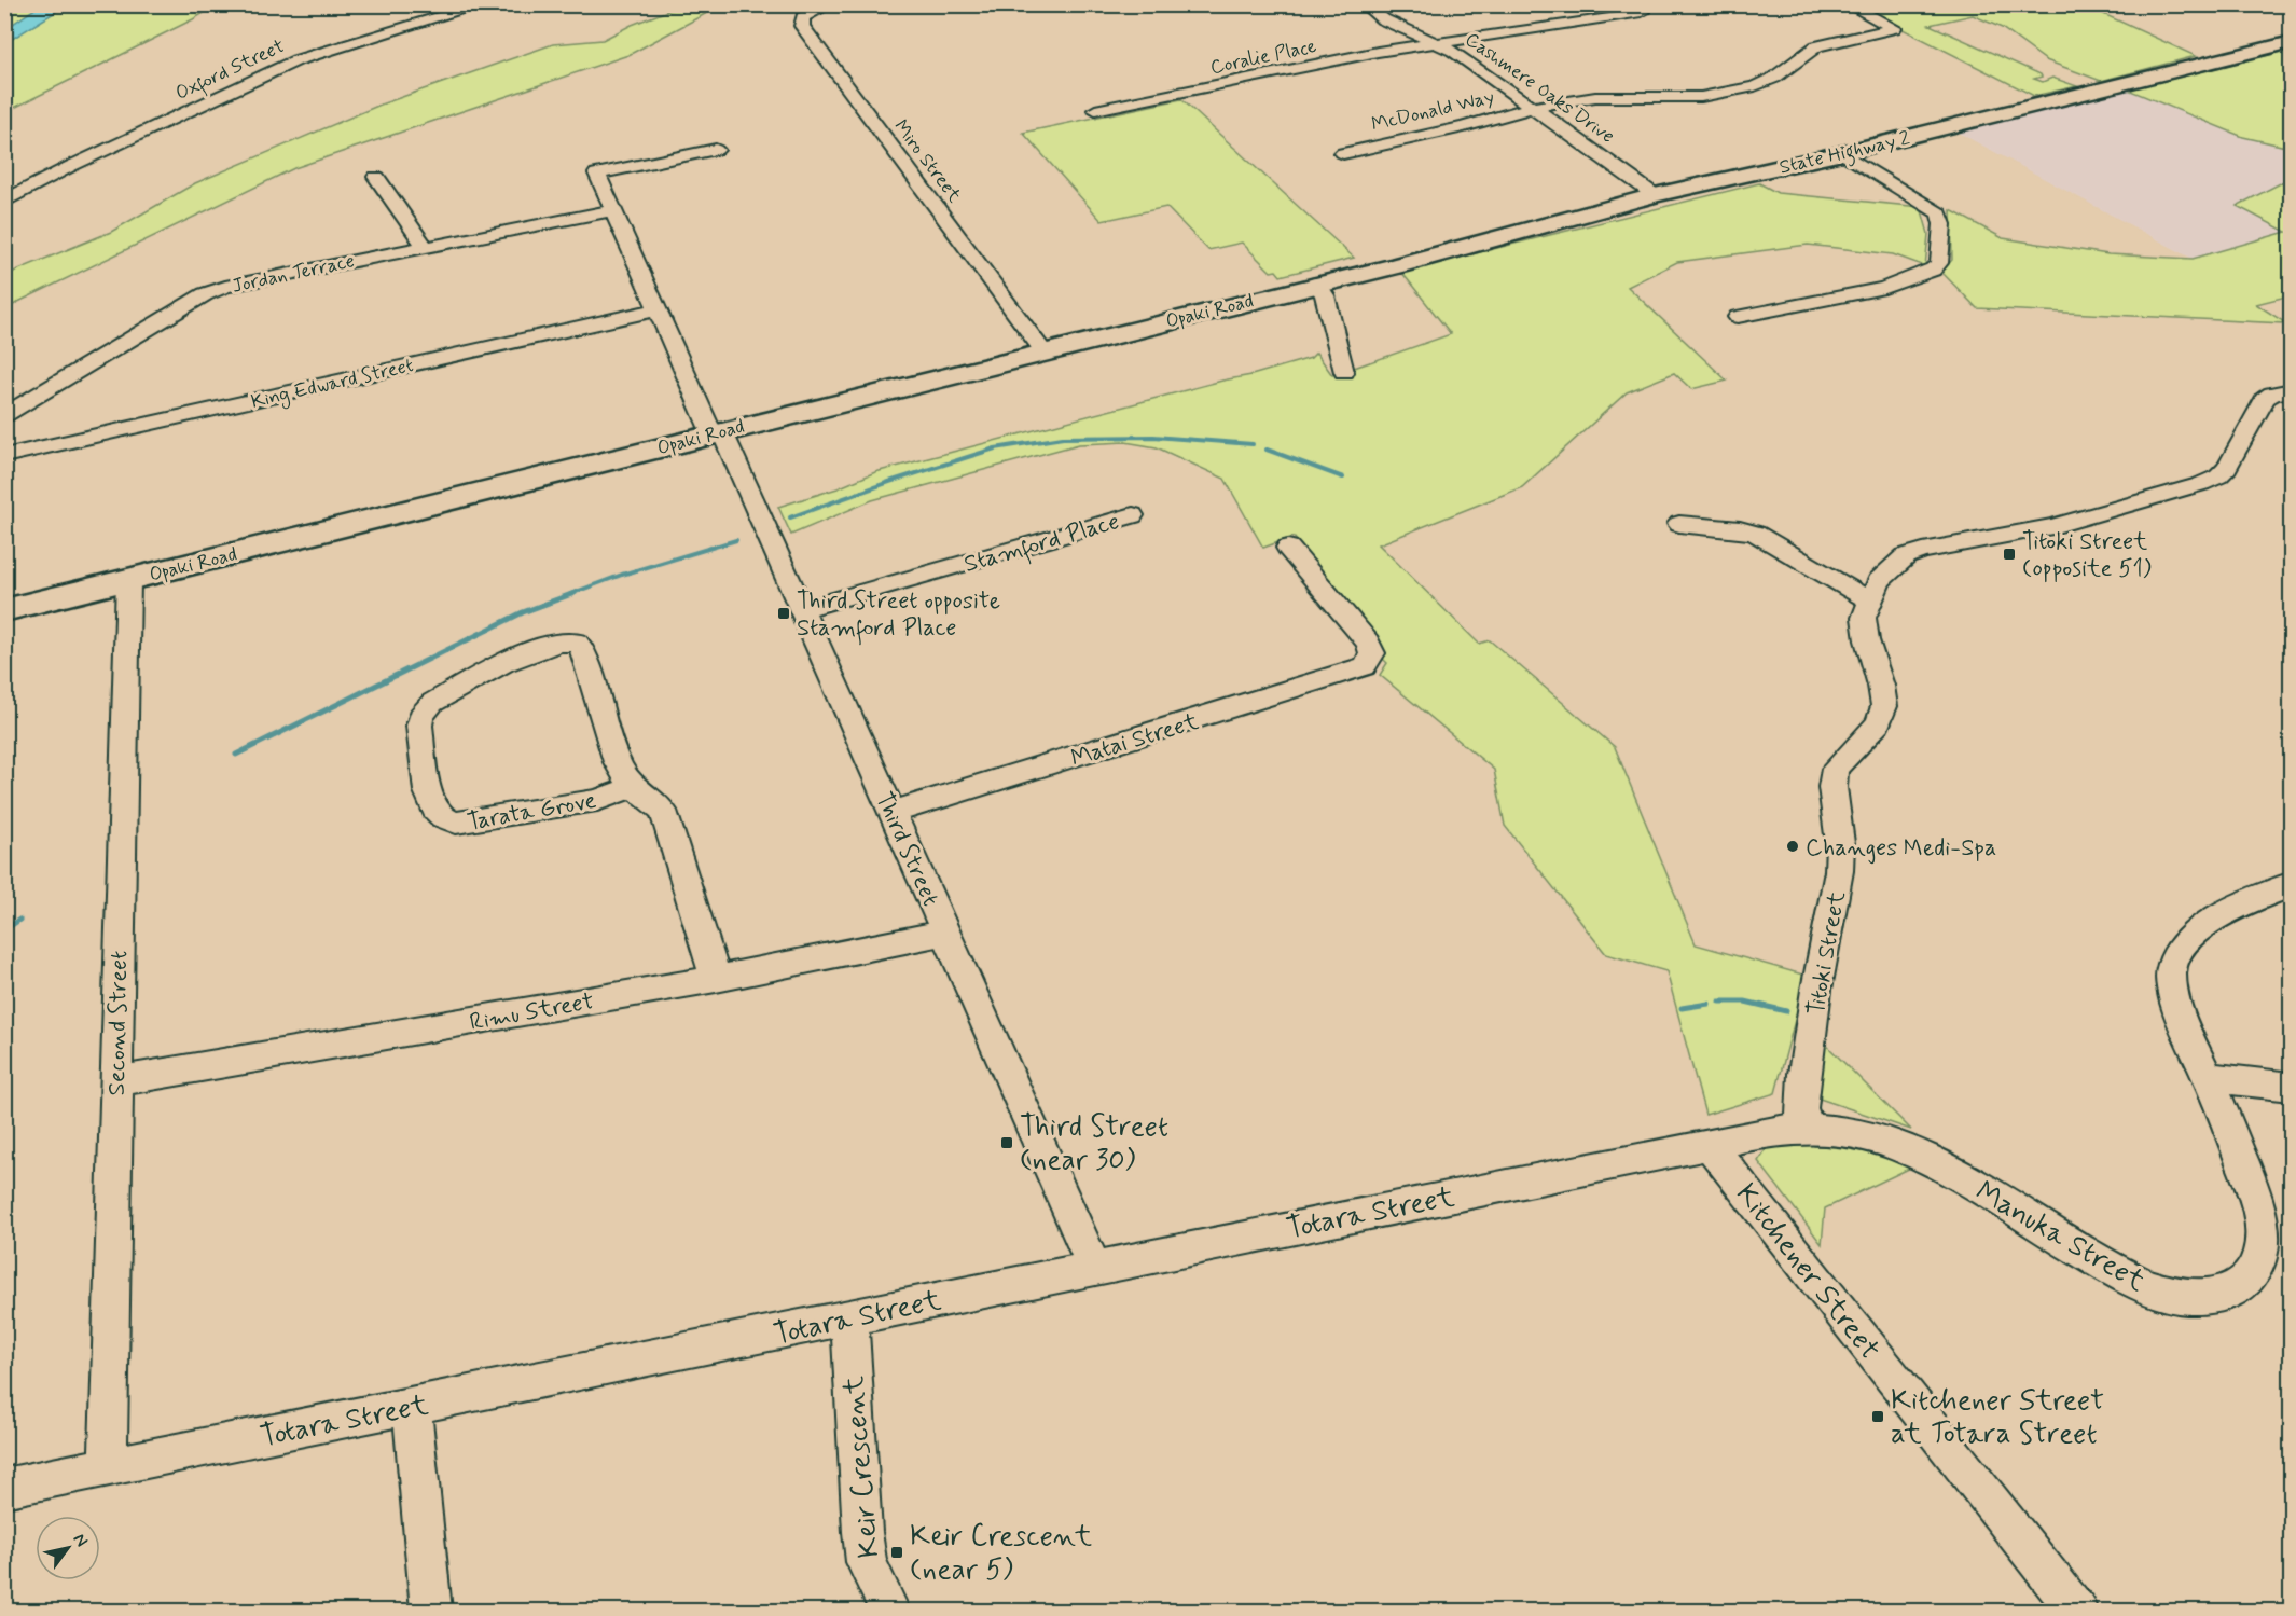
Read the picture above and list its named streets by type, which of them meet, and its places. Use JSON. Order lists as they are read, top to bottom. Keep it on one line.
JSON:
{"streets":{"highway":["State Highway 2","Opaki Road"],"street":["Coralie Place","Oxford Street","Cashmere Oaks Drive","McDonald Way","Miro Street","Jordan Terrace","King Edward Street","Stamford Place","Matai Street","Tarata Grove","Third Street","Titoki Street","Rimu Street","Second Street","Totara Street","Manuka Street","Kitchener Street","Keir Crescent"]},"crossings":[["Coralie Place","Cashmere Oaks Drive"],["Cashmere Oaks Drive","McDonald Way"],["Cashmere Oaks Drive","State Highway 2"],["State Highway 2","Opaki Road"],["Miro Street","Opaki Road"],["Jordan Terrace","Third Street"],["Opaki Road","Third Street"],["Opaki Road","Second Street"],["King Edward Street","Third Street"],["Stamford Place","Third Street"],["Matai Street","Third Street"],["Tarata Grove","Rimu Street"],["Third Street","Rimu Street"],["Third Street","Totara Street"],["Titoki Street","Manuka Street"],["Rimu Street","Second Street"],["Second Street","Totara Street"],["Totara Street","Manuka Street"],["Totara Street","Kitchener Street"],["Totara Street","Keir Crescent"],["Manuka Street","Kitchener Street"]],"places":{"transit":["Titoki Street (opposite 51)","Third Street opposite Stamford Place","Third Street (near 30)","Kitchener Street at Totara Street","Keir Crescent (near 5)"],"other":["Changes Medi-Spa"]},"north":"top right"}
